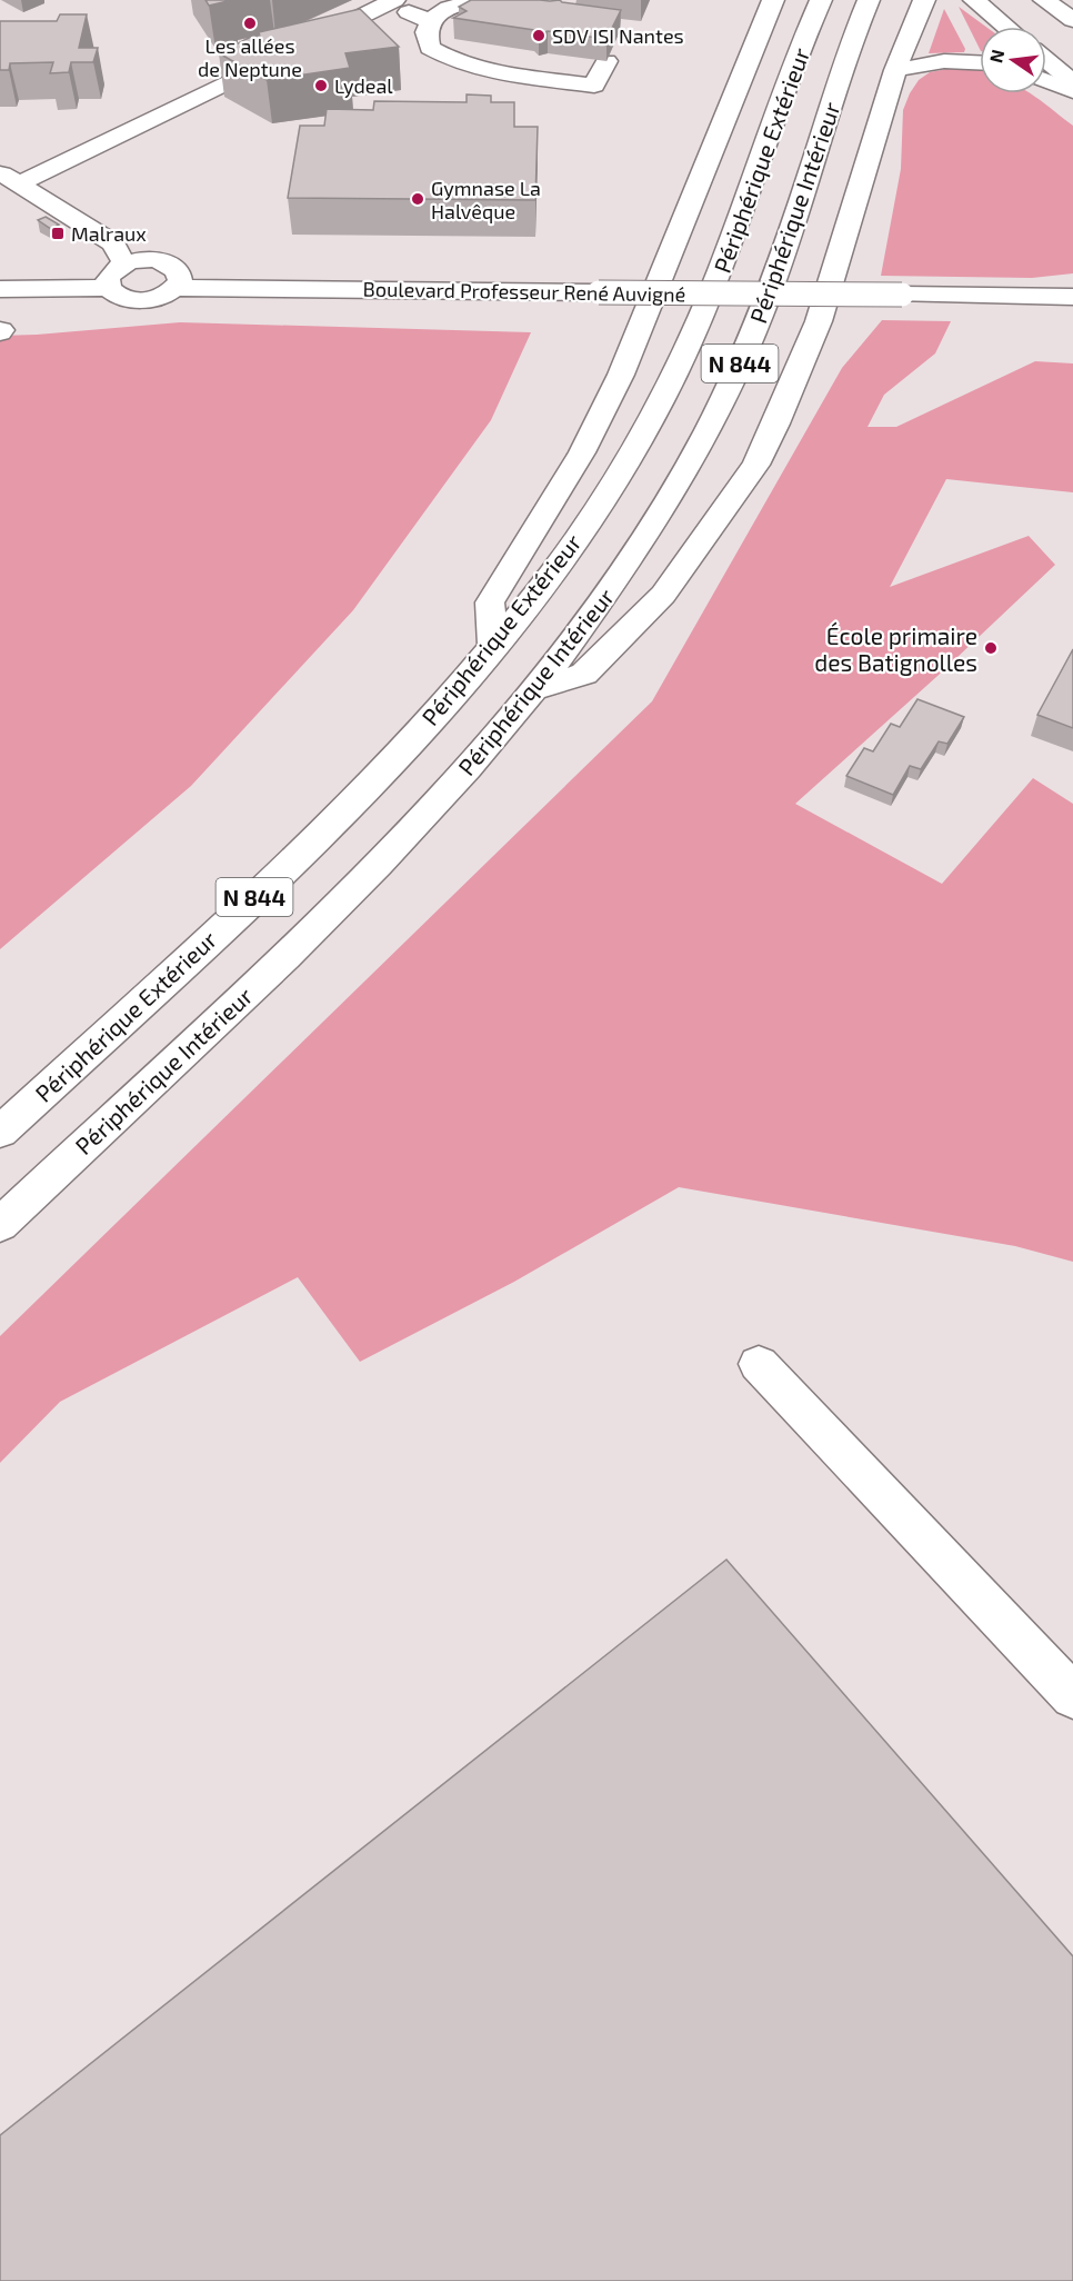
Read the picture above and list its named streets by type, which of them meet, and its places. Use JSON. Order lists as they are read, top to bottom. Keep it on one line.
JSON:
{"streets":{"main road":["Périphérique Extérieur","Périphérique Intérieur","Boulevard Professeur René Auvigné","N 844"]},"places":{"other":["Les allées de Neptune","SDV ISI Nantes","Lydeal","Gymnase La Halvêque","École primaire des Batignolles"],"transit":["Malraux"]},"north":"left"}
